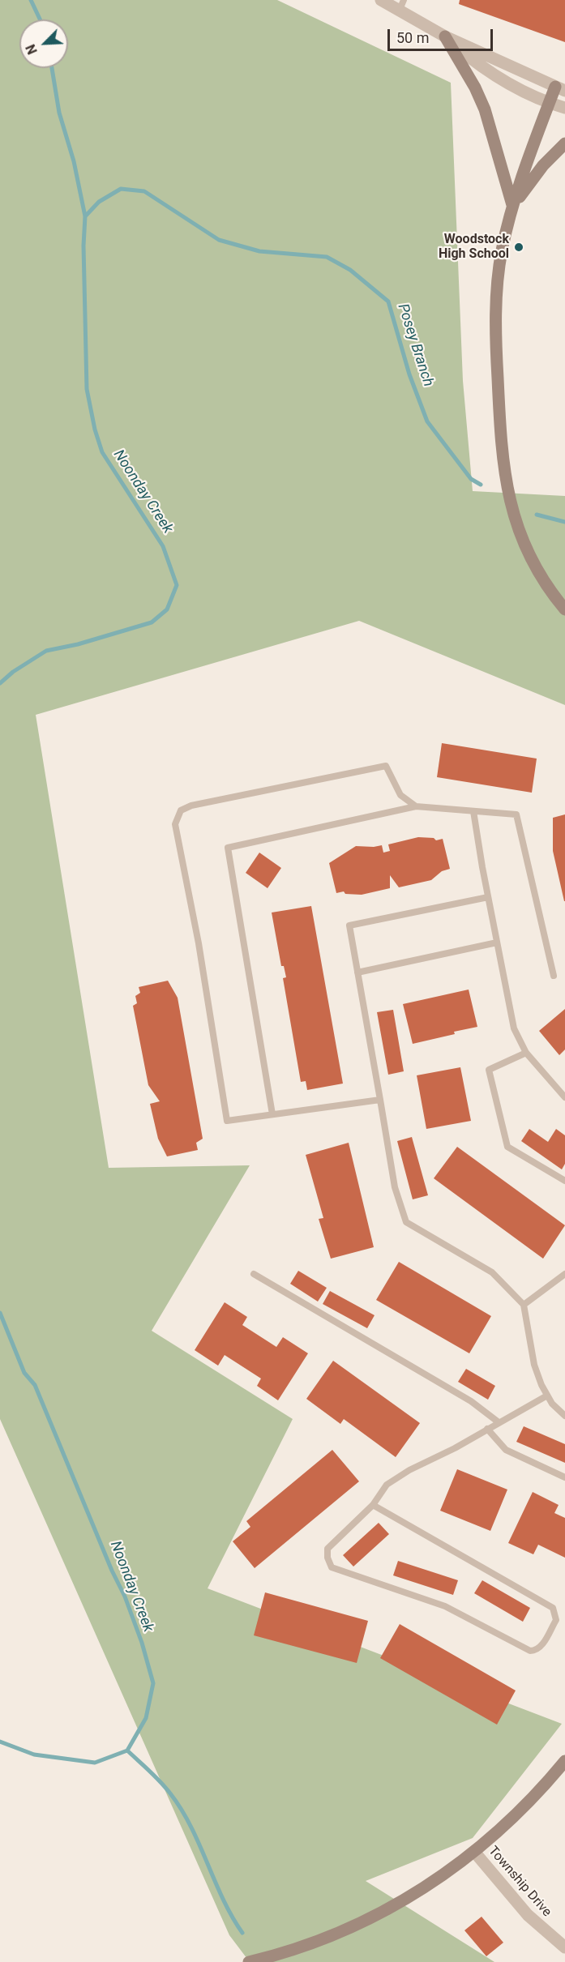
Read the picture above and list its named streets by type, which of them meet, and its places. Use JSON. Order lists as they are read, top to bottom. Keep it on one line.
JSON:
{"streets":{"street":["Township Drive"]},"water":["Posey Branch","Noonday Creek"],"places":["Woodstock High School"],"scale_bar":"50 m","north":"bottom left"}
